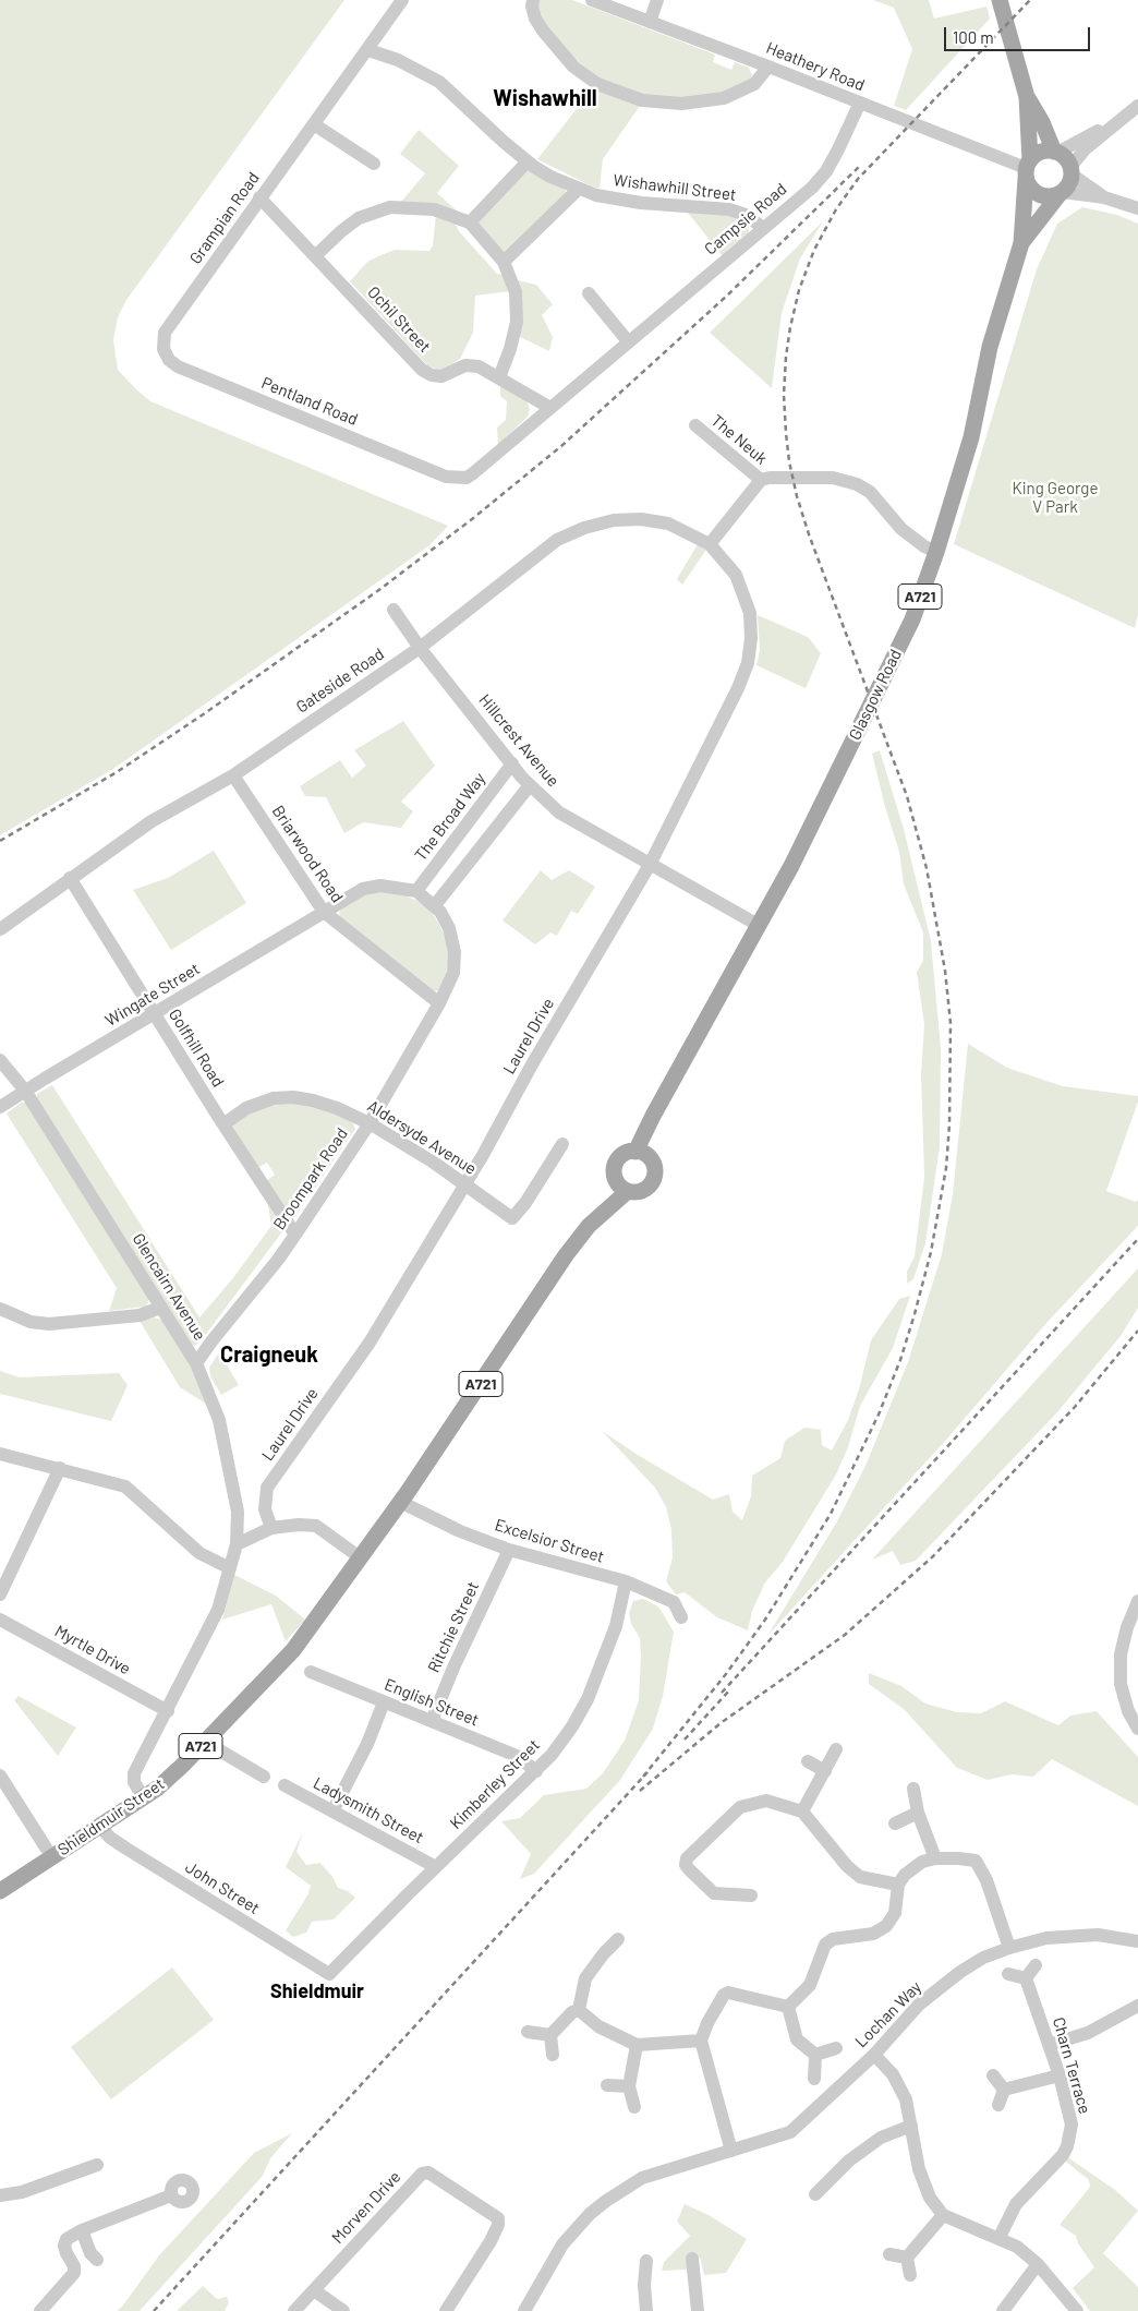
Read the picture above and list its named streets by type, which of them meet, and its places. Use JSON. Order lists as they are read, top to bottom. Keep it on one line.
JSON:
{"streets":{"main road":["A721","Glasgow Road","Shieldmuir Street"],"street":["Heathery Road","Wishawhill Street","Grampian Road","Campsie Road","Ochil Street","Pentland Road","The Neuk","Gateside Road","Hillcrest Avenue","The Broad Way","Briarwood Road","Wingate Street","Laurel Drive","Golfhill Road","Aldersyde Avenue","Broompark Road","Glencairn Avenue","Excelsior Street","Ritchie Street","Myrtle Drive","English Street","Kimberley Street","Ladysmith Street","John Street","Lochan Way","Charn Terrace","Morven Drive"]},"crossings":[["Heathery Road","Campsie Road"],["Heathery Road","Glasgow Road"],["Wishawhill Street","Grampian Road"],["Wishawhill Street","Campsie Road"],["Grampian Road","Ochil Street"],["Grampian Road","Pentland Road"],["Campsie Road","Ochil Street"],["Campsie Road","Pentland Road"],["A721","Glasgow Road"],["A721","Excelsior Street"],["A721","Shieldmuir Street"],["Gateside Road","Hillcrest Avenue"],["Gateside Road","Briarwood Road"],["Gateside Road","Laurel Drive"],["Gateside Road","Golfhill Road"],["Glasgow Road","Hillcrest Avenue"],["Hillcrest Avenue","The Broad Way"],["Hillcrest Avenue","Laurel Drive"],["Briarwood Road","Wingate Street"],["Briarwood Road","Broompark Road"],["Wingate Street","Golfhill Road"],["Wingate Street","Glencairn Avenue"],["Laurel Drive","Aldersyde Avenue"],["Golfhill Road","Aldersyde Avenue"],["Golfhill Road","Broompark Road"],["Aldersyde Avenue","Broompark Road"],["Broompark Road","Glencairn Avenue"],["Glencairn Avenue","Myrtle Drive"],["Glencairn Avenue","Shieldmuir Street"],["Excelsior Street","Ritchie Street"],["Excelsior Street","Kimberley Street"],["Ritchie Street","English Street"],["English Street","Kimberley Street"],["Kimberley Street","Ladysmith Street"],["Kimberley Street","John Street"],["Shieldmuir Street","John Street"]],"districts":["Wishawhill","Craigneuk","Shieldmuir"],"parks":["King George V Park"],"scale_bar":"100 m"}
